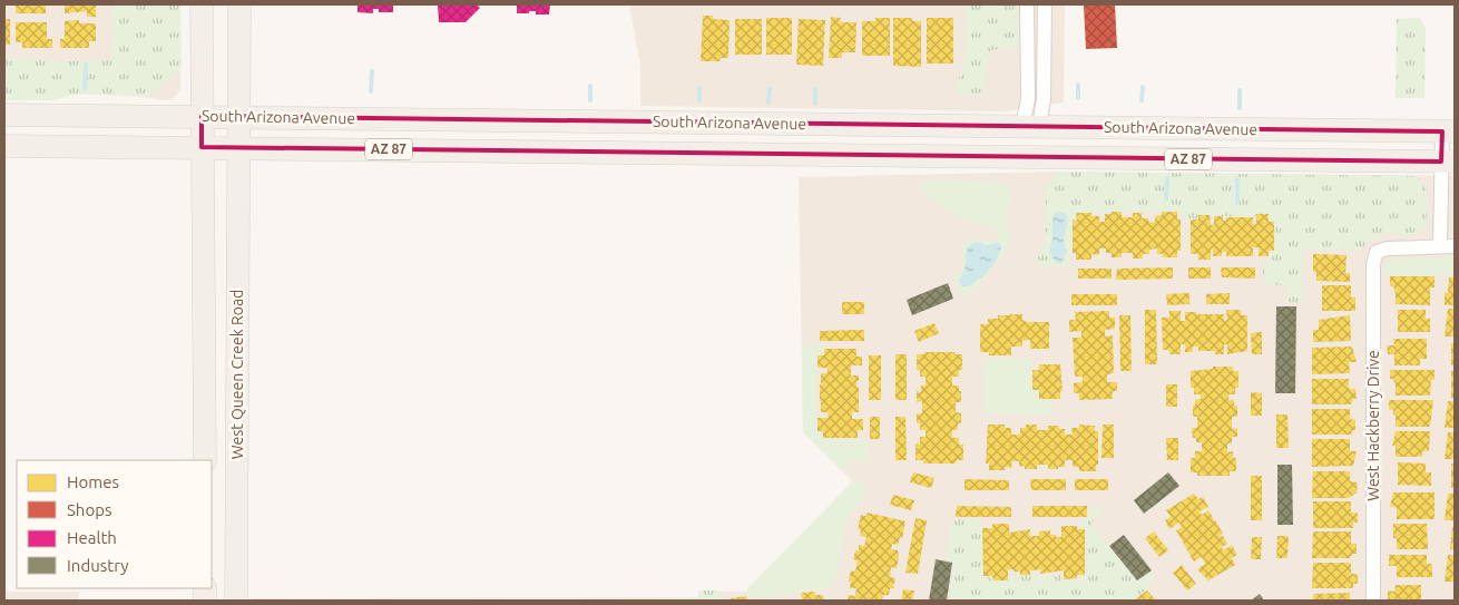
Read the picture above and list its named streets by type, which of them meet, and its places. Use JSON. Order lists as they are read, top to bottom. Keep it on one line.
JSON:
{"streets":{"main road":["South Arizona Avenue","AZ 87","West Queen Creek Road"],"street":["West Hackberry Drive"]},"crossings":[["South Arizona Avenue","West Queen Creek Road"]],"legend":["Homes","Shops","Health","Industry"]}
